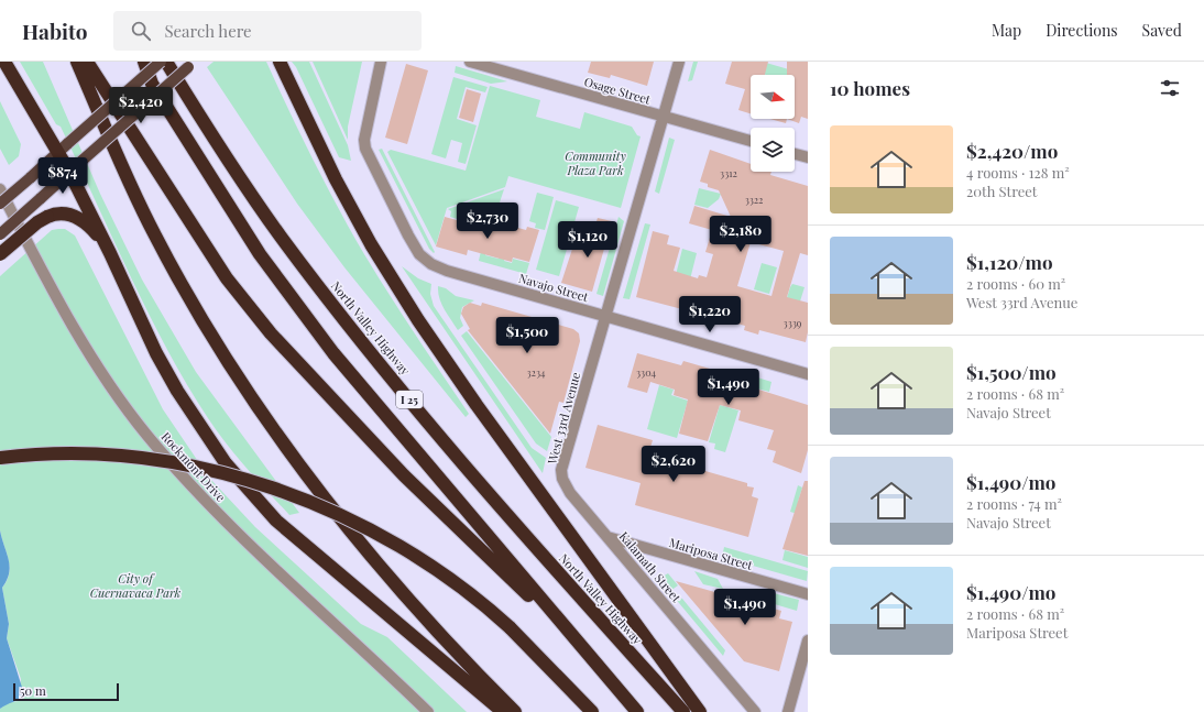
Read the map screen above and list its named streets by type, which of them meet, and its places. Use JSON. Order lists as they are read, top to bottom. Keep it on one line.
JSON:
{"streets":{"highway":["North Valley Highway","I 25"],"street":["Osage Street","Navajo Street","West 33rd Avenue","Rockmont Drive","Mariposa Street","Kalamath Street"]},"crossings":[["Osage Street","West 33rd Avenue"],["Navajo Street","West 33rd Avenue"],["West 33rd Avenue","Kalamath Street"],["Mariposa Street","Kalamath Street"]],"parks":["Community Plaza Park","City of Cuernavaca Park"],"house_numbers":["3312","3322","3339","3234","3304"],"scale_bar":"50 m","north":"right","page":{"header":"Habito","search":"Search here","nav":["Map","Directions","Saved"],"heading":"10 homes","price":["$2,420","$874","$2,730","$2,180","$1,120","$1,220","$1,500","$1,490","$2,620","$1,490"],"list":[{"name":"$2,420/mo","note":"4 rooms · 128 m² · 20th Street"},{"name":"$1,120/mo","note":"2 rooms · 60 m² · West 33rd Avenue"},{"name":"$1,500/mo","note":"2 rooms · 68 m² · Navajo Street"},{"name":"$1,490/mo","note":"2 rooms · 74 m² · Navajo Street"},{"name":"$1,490/mo","note":"2 rooms · 68 m² · Mariposa Street"}],"scale":"50 m"}}
